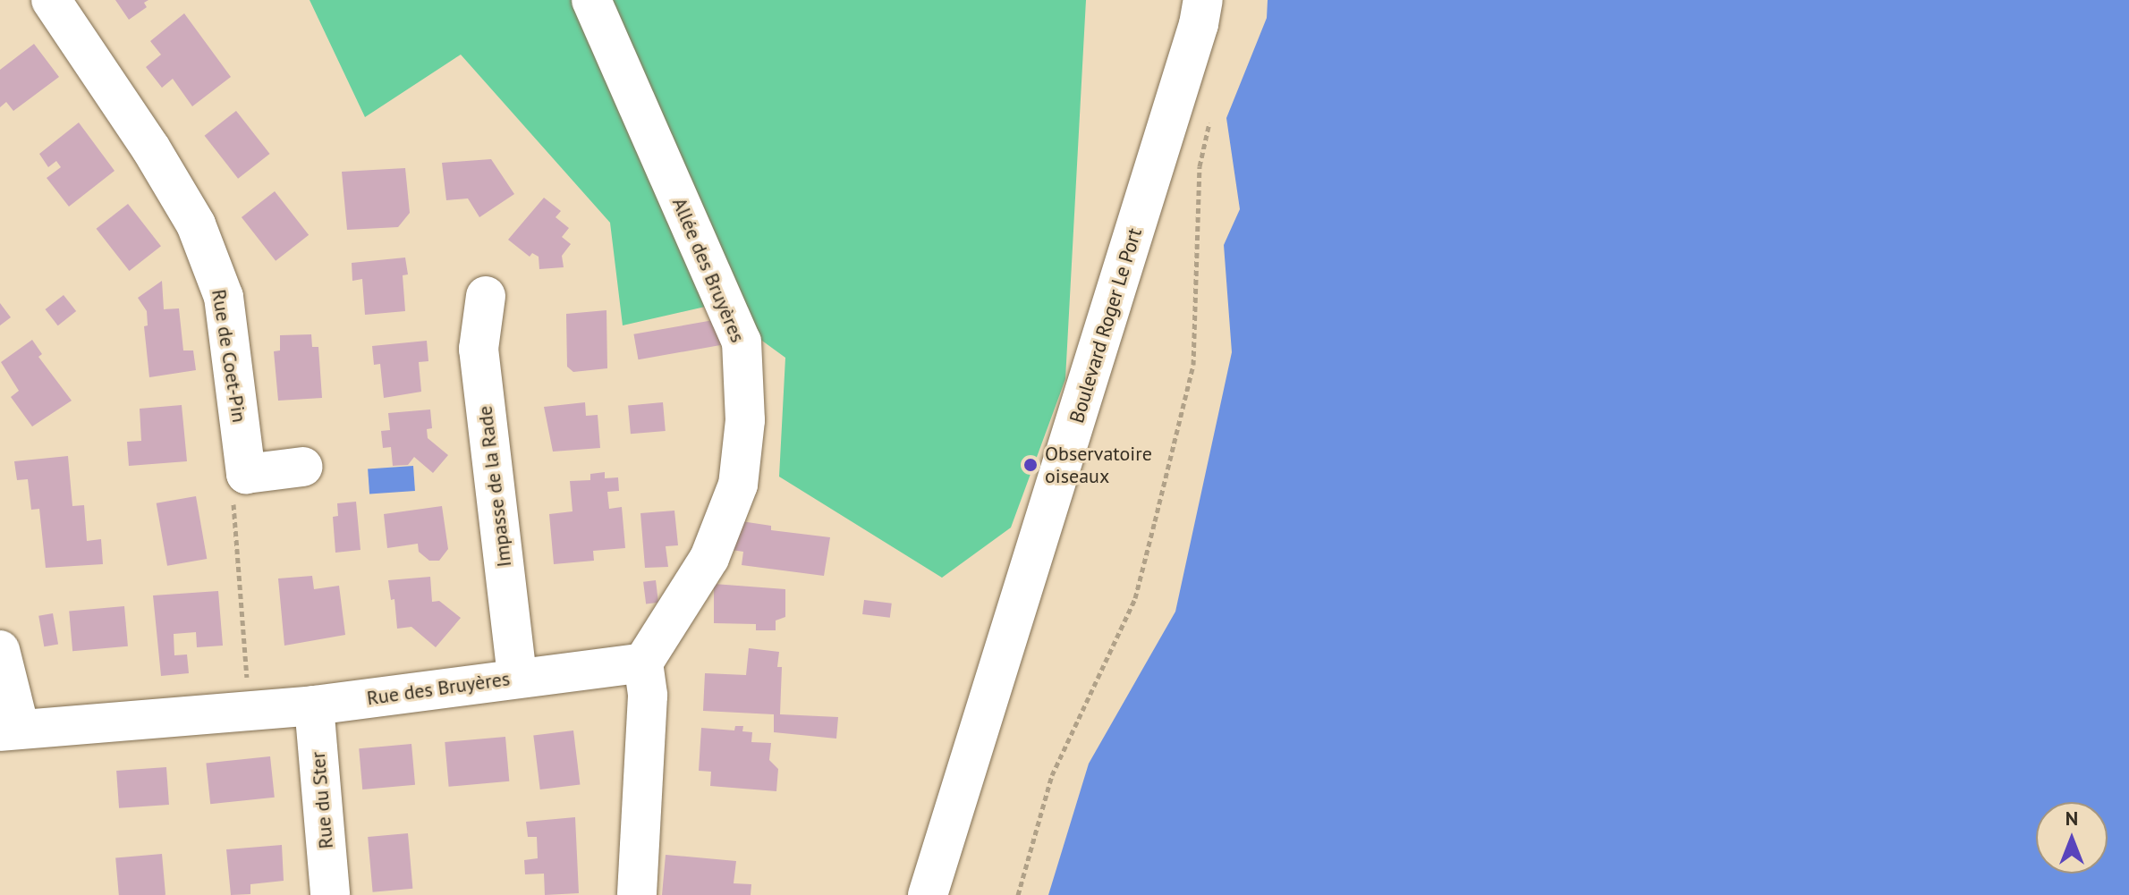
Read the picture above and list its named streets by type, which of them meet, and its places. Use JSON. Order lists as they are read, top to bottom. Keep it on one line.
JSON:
{"streets":{"street":["Allée des Bruyères","Boulevard Roger Le Port","Rue de Coet-Pin","Impasse de la Rade","Rue des Bruyères","Rue du Ster"]},"crossings":[["Allée des Bruyères","Rue des Bruyères"],["Impasse de la Rade","Rue des Bruyères"],["Rue des Bruyères","Rue du Ster"]],"places":["Observatoire oiseaux"],"north":"top"}
